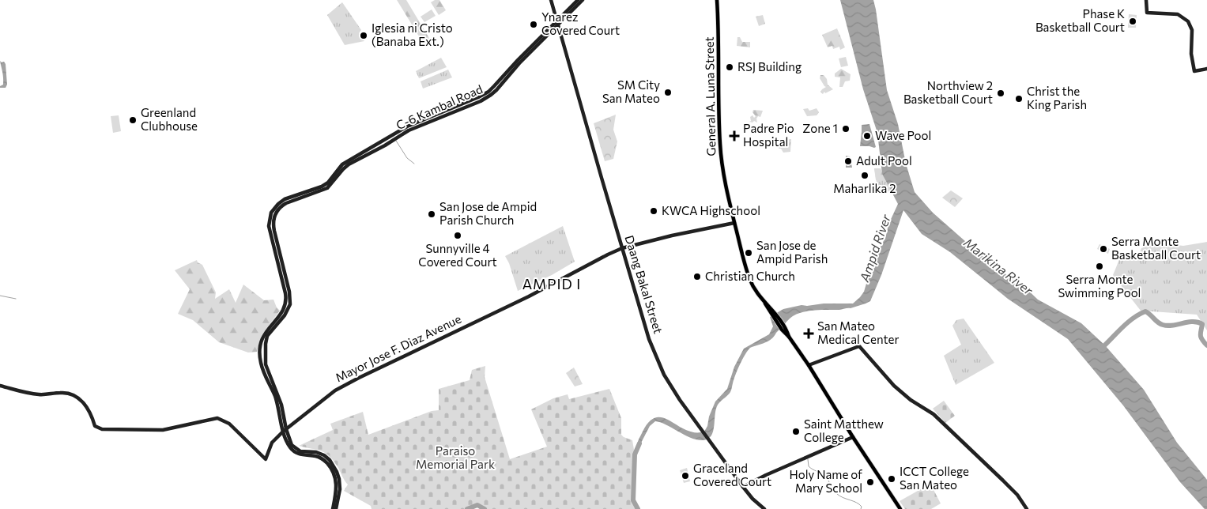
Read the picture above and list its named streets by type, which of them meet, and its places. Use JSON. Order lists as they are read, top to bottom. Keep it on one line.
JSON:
{"streets":{"main road":["General A. Luna Street"],"street":["C-6 Kambal Road","Daang Bakal Street","Mayor Jose F. Diaz Avenue"]},"crossings":[["General A. Luna Street","Mayor Jose F. Diaz Avenue"],["C-6 Kambal Road","Daang Bakal Street"],["C-6 Kambal Road","Mayor Jose F. Diaz Avenue"],["Daang Bakal Street","Mayor Jose F. Diaz Avenue"]],"districts":["AMPID I"],"water":["Ampid River","Marikina River"],"parks":["Paraiso Memorial Park"],"places":{"other":["Phase K Basketball Court","Ynarez Covered Court","Iglesia ni Cristo (Banaba Ext.)","RSJ Building","SM City San Mateo","Northview 2 Basketball Court","Christ the King Parish","Greenland Clubhouse","Zone 1","Wave Pool","Adult Pool","Maharlika 2","KWCA Highschool","San Jose de Ampid Parish Church","Sunnyville 4 Covered Court","Serra Monte Basketball Court","San Jose de Ampid Parish","Serra Monte Swimming Pool","Christian Church","Saint Matthew College","Graceland Covered Court","ICCT College San Mateo","Holy Name of Mary School"],"health":["Padre Pio Hospital","San Mateo Medical Center"]}}
